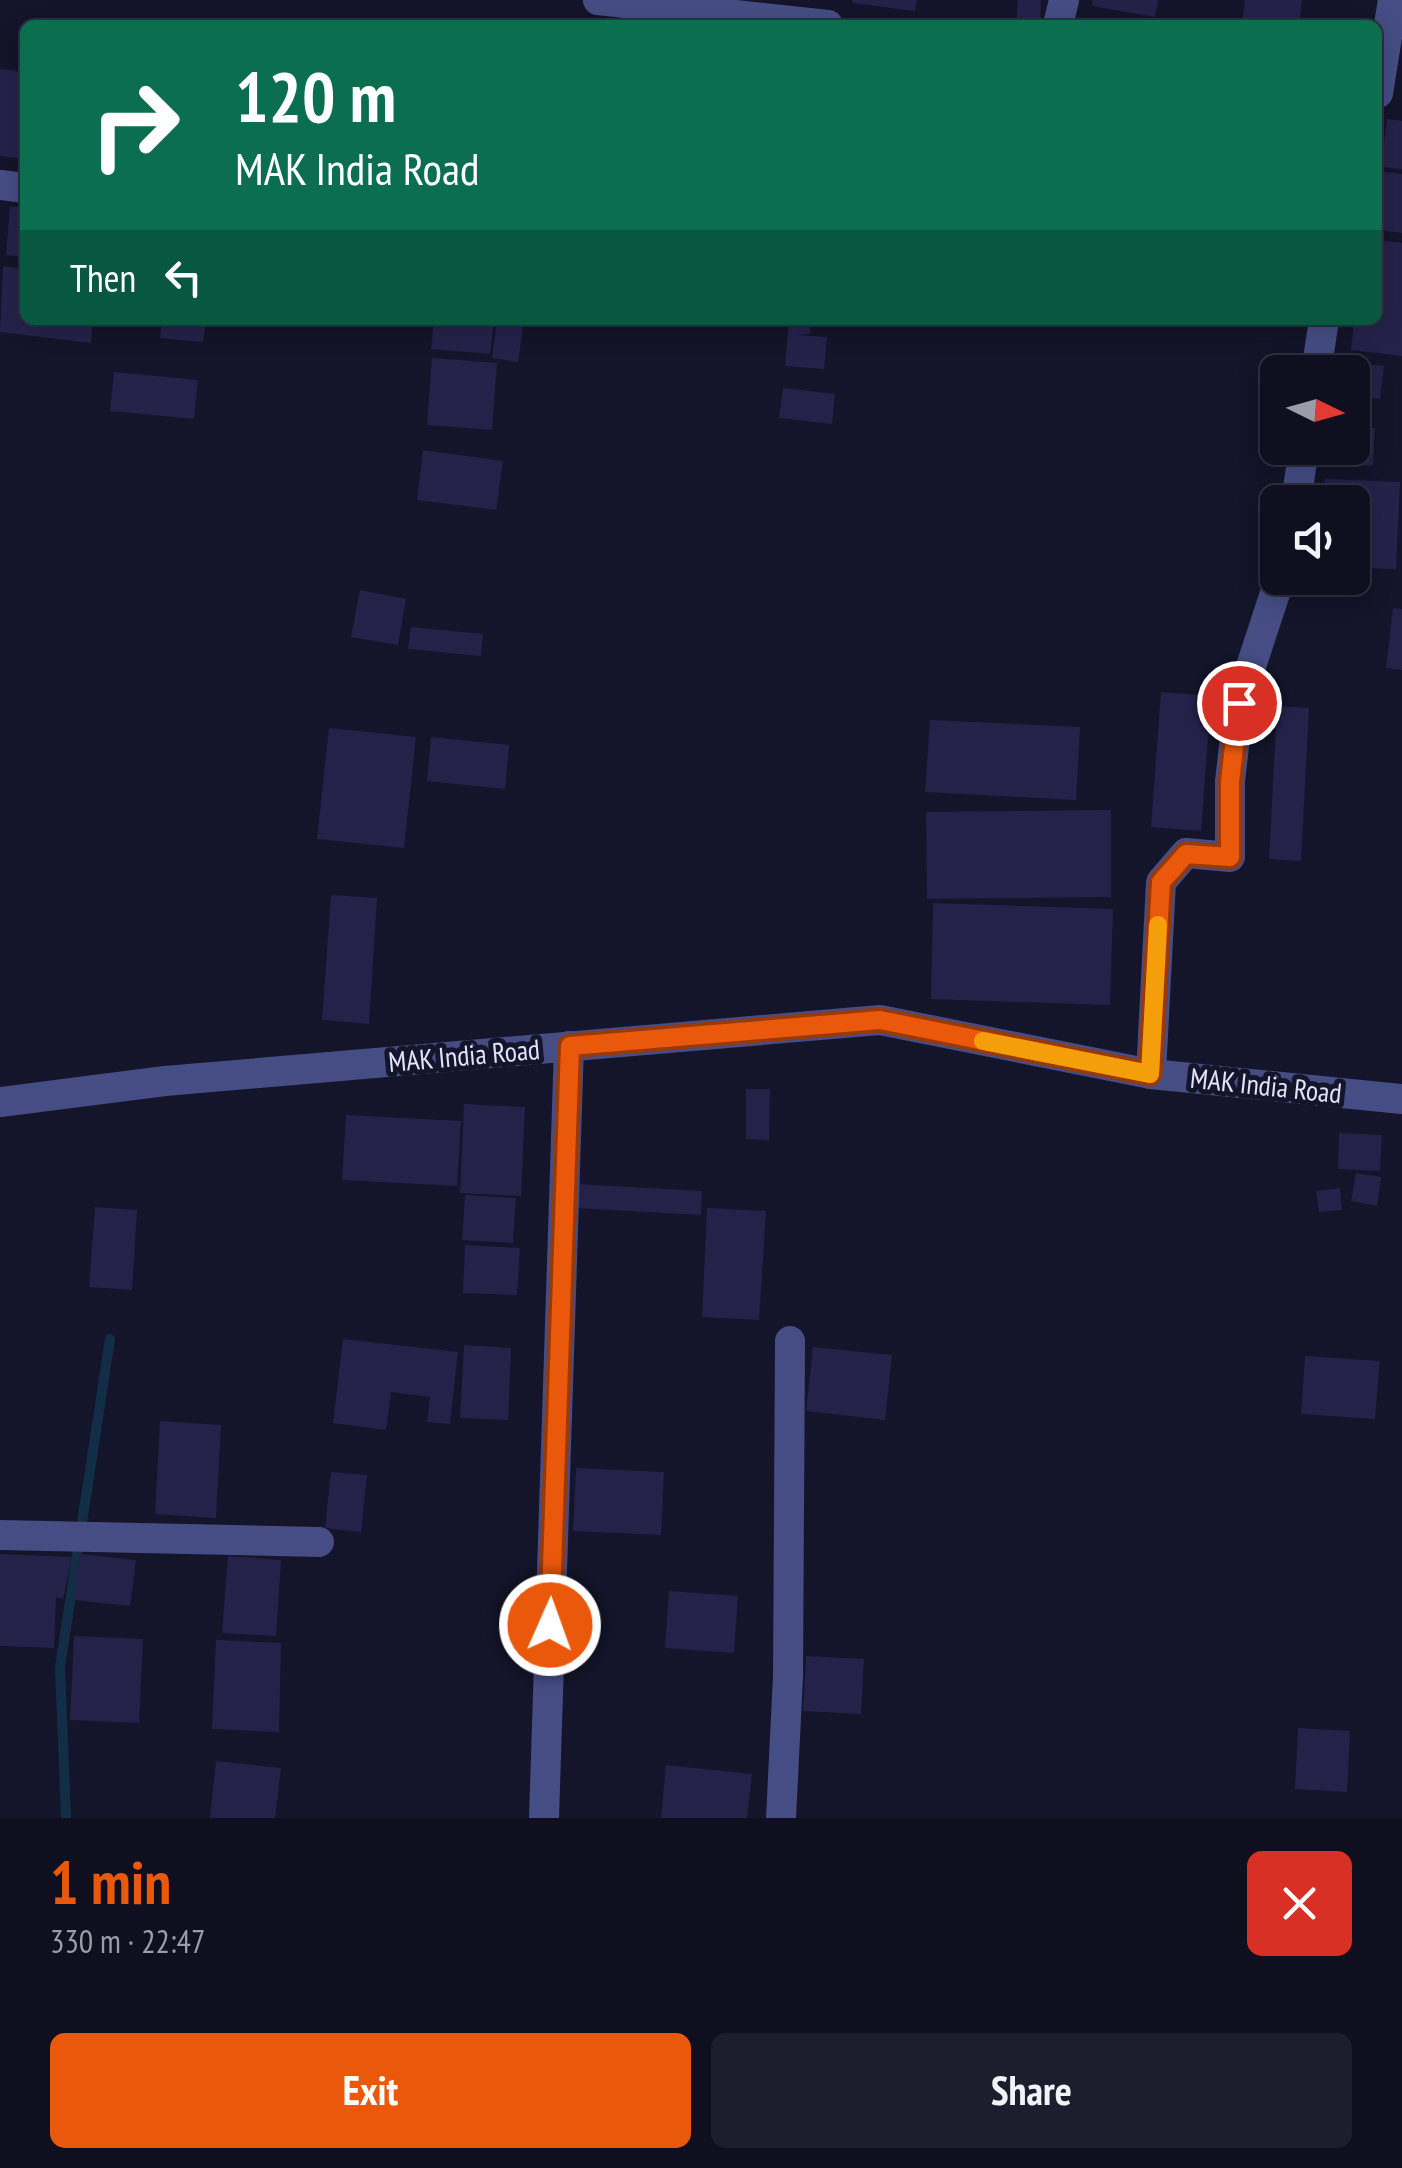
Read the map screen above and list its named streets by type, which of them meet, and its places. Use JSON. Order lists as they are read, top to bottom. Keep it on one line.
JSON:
{"streets":{"street":["MAK India Road"]},"north":"right","page":{"turn":["120 m","MAK India Road"],"then":"Then","heading":["1 min","330 m · 22:47"],"buttons":["Exit","Share"]}}
